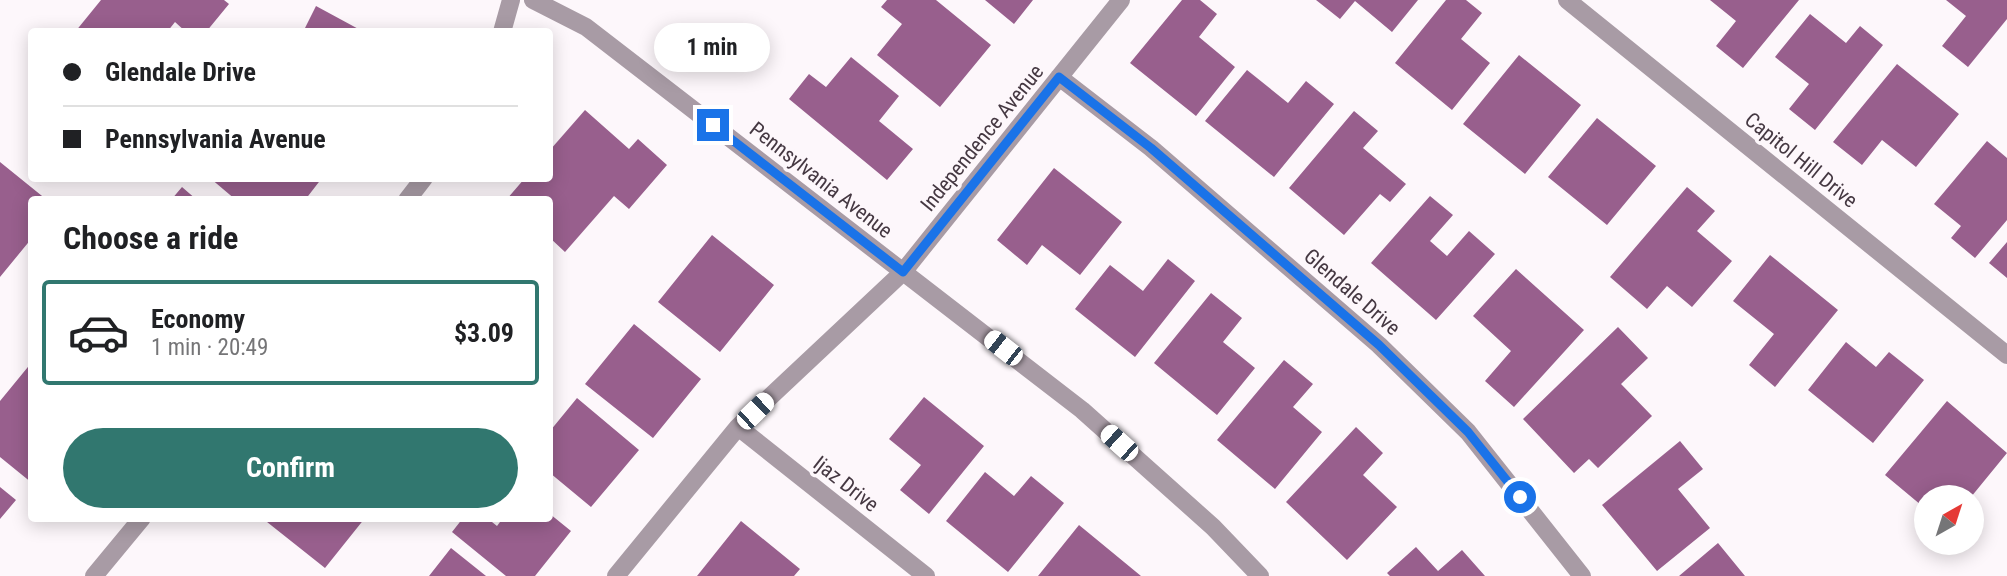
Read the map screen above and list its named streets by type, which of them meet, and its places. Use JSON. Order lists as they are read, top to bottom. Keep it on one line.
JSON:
{"streets":{"street":["Independence Avenue","Capitol Hill Drive","Pennsylvania Avenue","Glendale Drive","Ijaz Drive"]},"crossings":[["Independence Avenue","Pennsylvania Avenue"],["Independence Avenue","Glendale Drive"],["Independence Avenue","Ijaz Drive"]],"north":"top right","page":{"bubble":"1 min","banner":["Glendale Drive","Pennsylvania Avenue"],"heading":"Choose a ride","list":[{"name":"Economy","note":"1 min · 20:49","value":"$3.09"}],"buttons":"Confirm"}}
